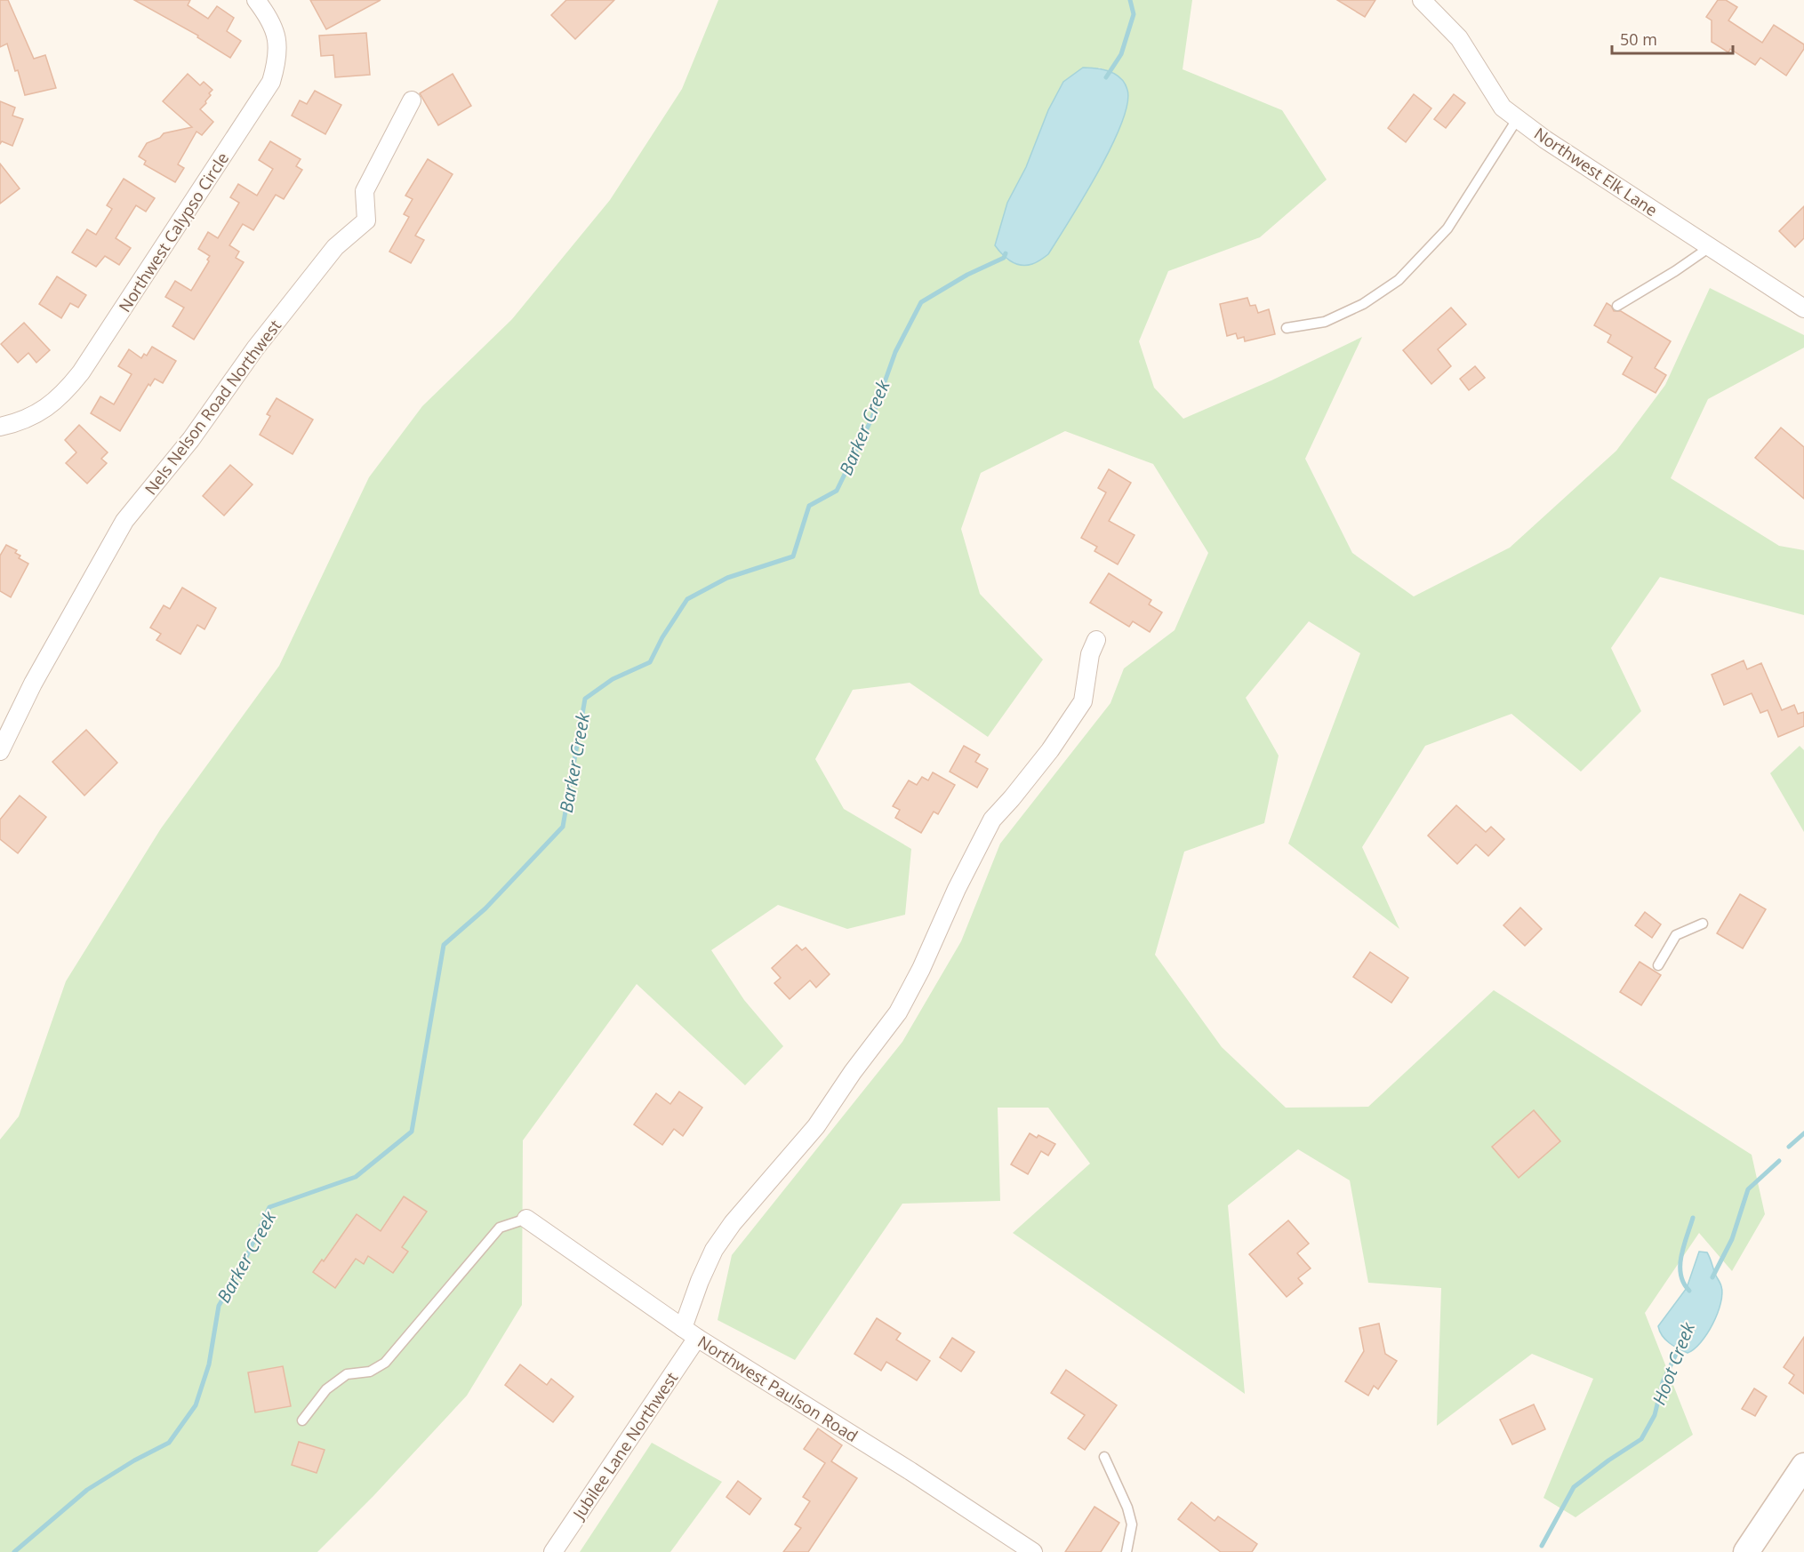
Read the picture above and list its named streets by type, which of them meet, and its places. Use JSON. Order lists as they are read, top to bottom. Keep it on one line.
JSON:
{"streets":{"street":["Northwest Elk Lane","Northwest Calypso Circle","Nels Nelson Road Northwest","Northwest Paulson Road","Jubilee Lane Northwest"]},"crossings":[["Northwest Paulson Road","Jubilee Lane Northwest"]],"water":["Barker Creek","Hoot Creek"],"scale_bar":"50 m"}
